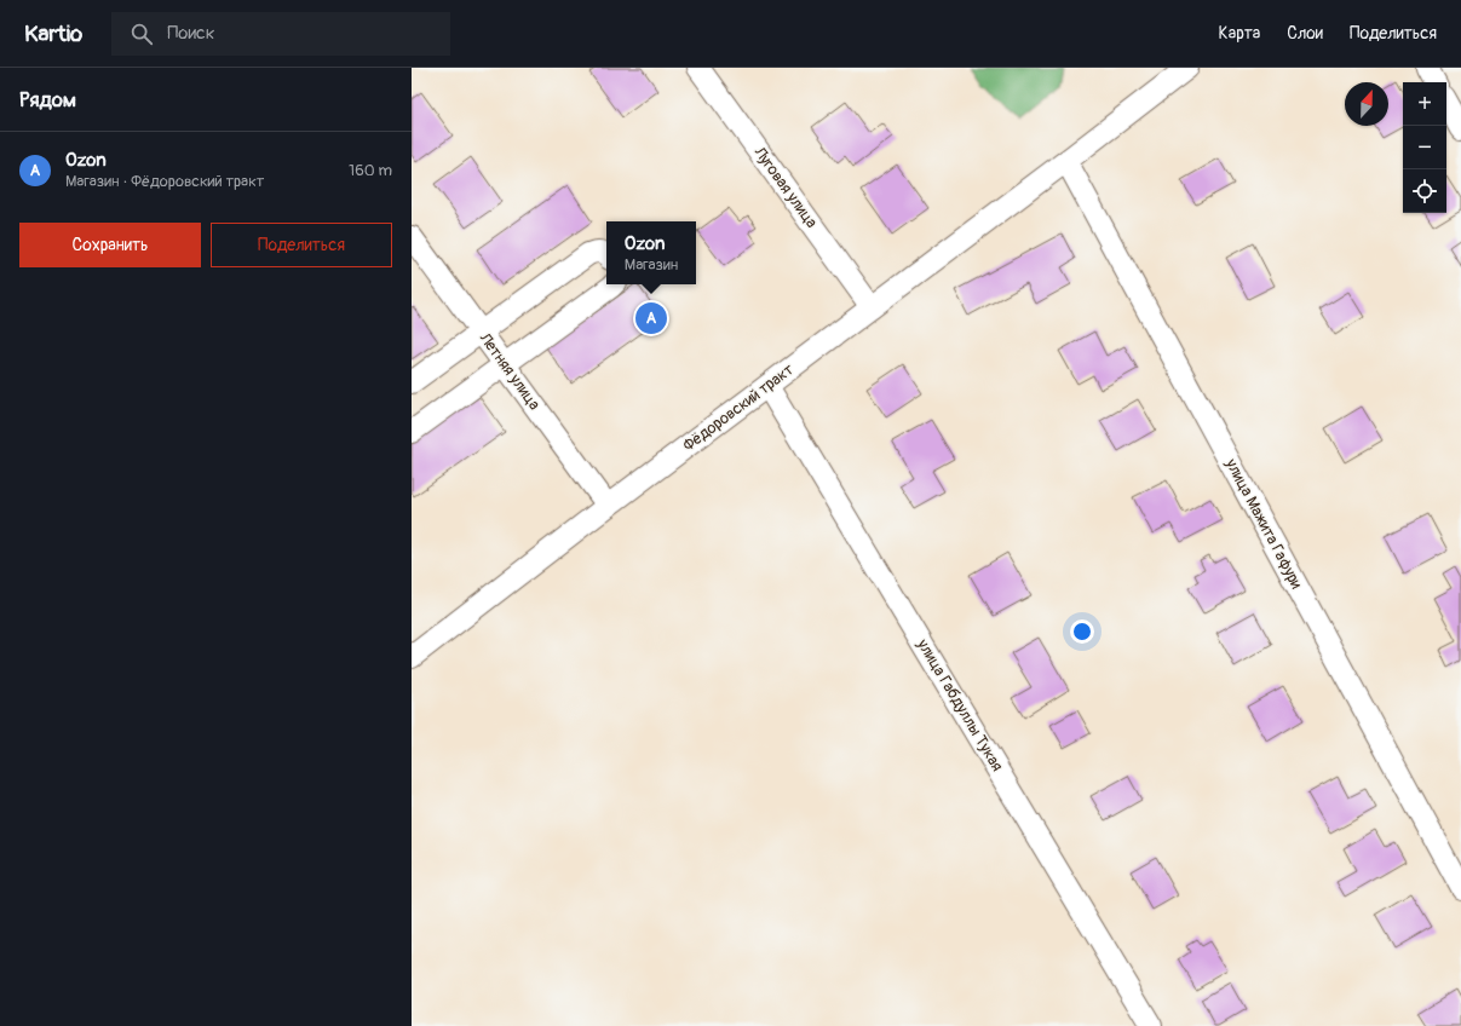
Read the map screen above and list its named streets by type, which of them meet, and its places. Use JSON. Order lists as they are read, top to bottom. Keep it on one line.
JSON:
{"streets":{"street":["Луговая улица","Летняя улица","Фёдоровский тракт","улица Мажита Гафури","улица Габдуллы Тукая"]},"crossings":[["Луговая улица","Фёдоровский тракт"],["Летняя улица","Фёдоровский тракт"],["Фёдоровский тракт","улица Мажита Гафури"],["Фёдоровский тракт","улица Габдуллы Тукая"]],"north":"top","page":{"header":"Kartio","search":"Поиск","nav":["Карта","Слои","Поделиться"],"heading":"Рядом","map_buttons":["+","−"],"list":[{"mark":"A","name":"Ozon","note":"Магазин · Фёдоровский тракт","value":"160 m"}],"buttons":["Сохранить","Поделиться"],"popup":["Ozon","Магазин"],"pins":"A"}}
